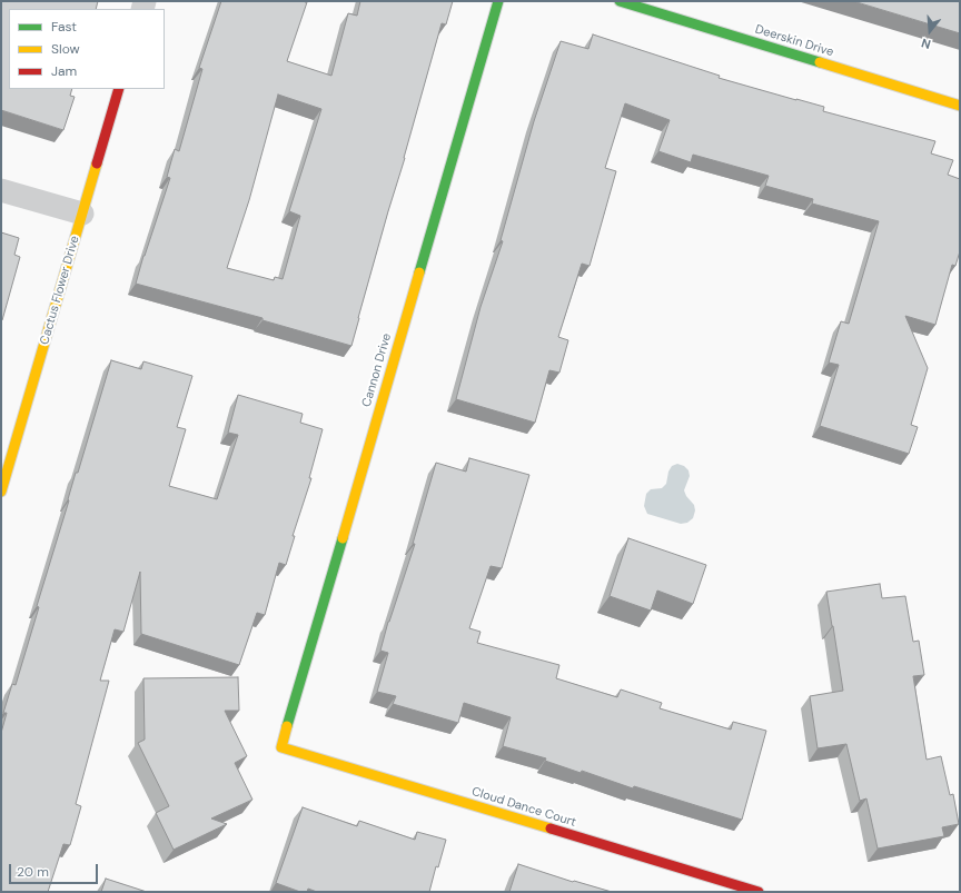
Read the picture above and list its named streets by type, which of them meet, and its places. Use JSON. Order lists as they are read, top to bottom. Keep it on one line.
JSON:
{"streets":{"street":["Deerskin Drive","Cactus Flower Drive","Cannon Drive","Cloud Dance Court"]},"crossings":[["Cannon Drive","Cloud Dance Court"]],"legend":["Fast","Slow","Jam"],"scale_bar":"20 m","north":"bottom"}
